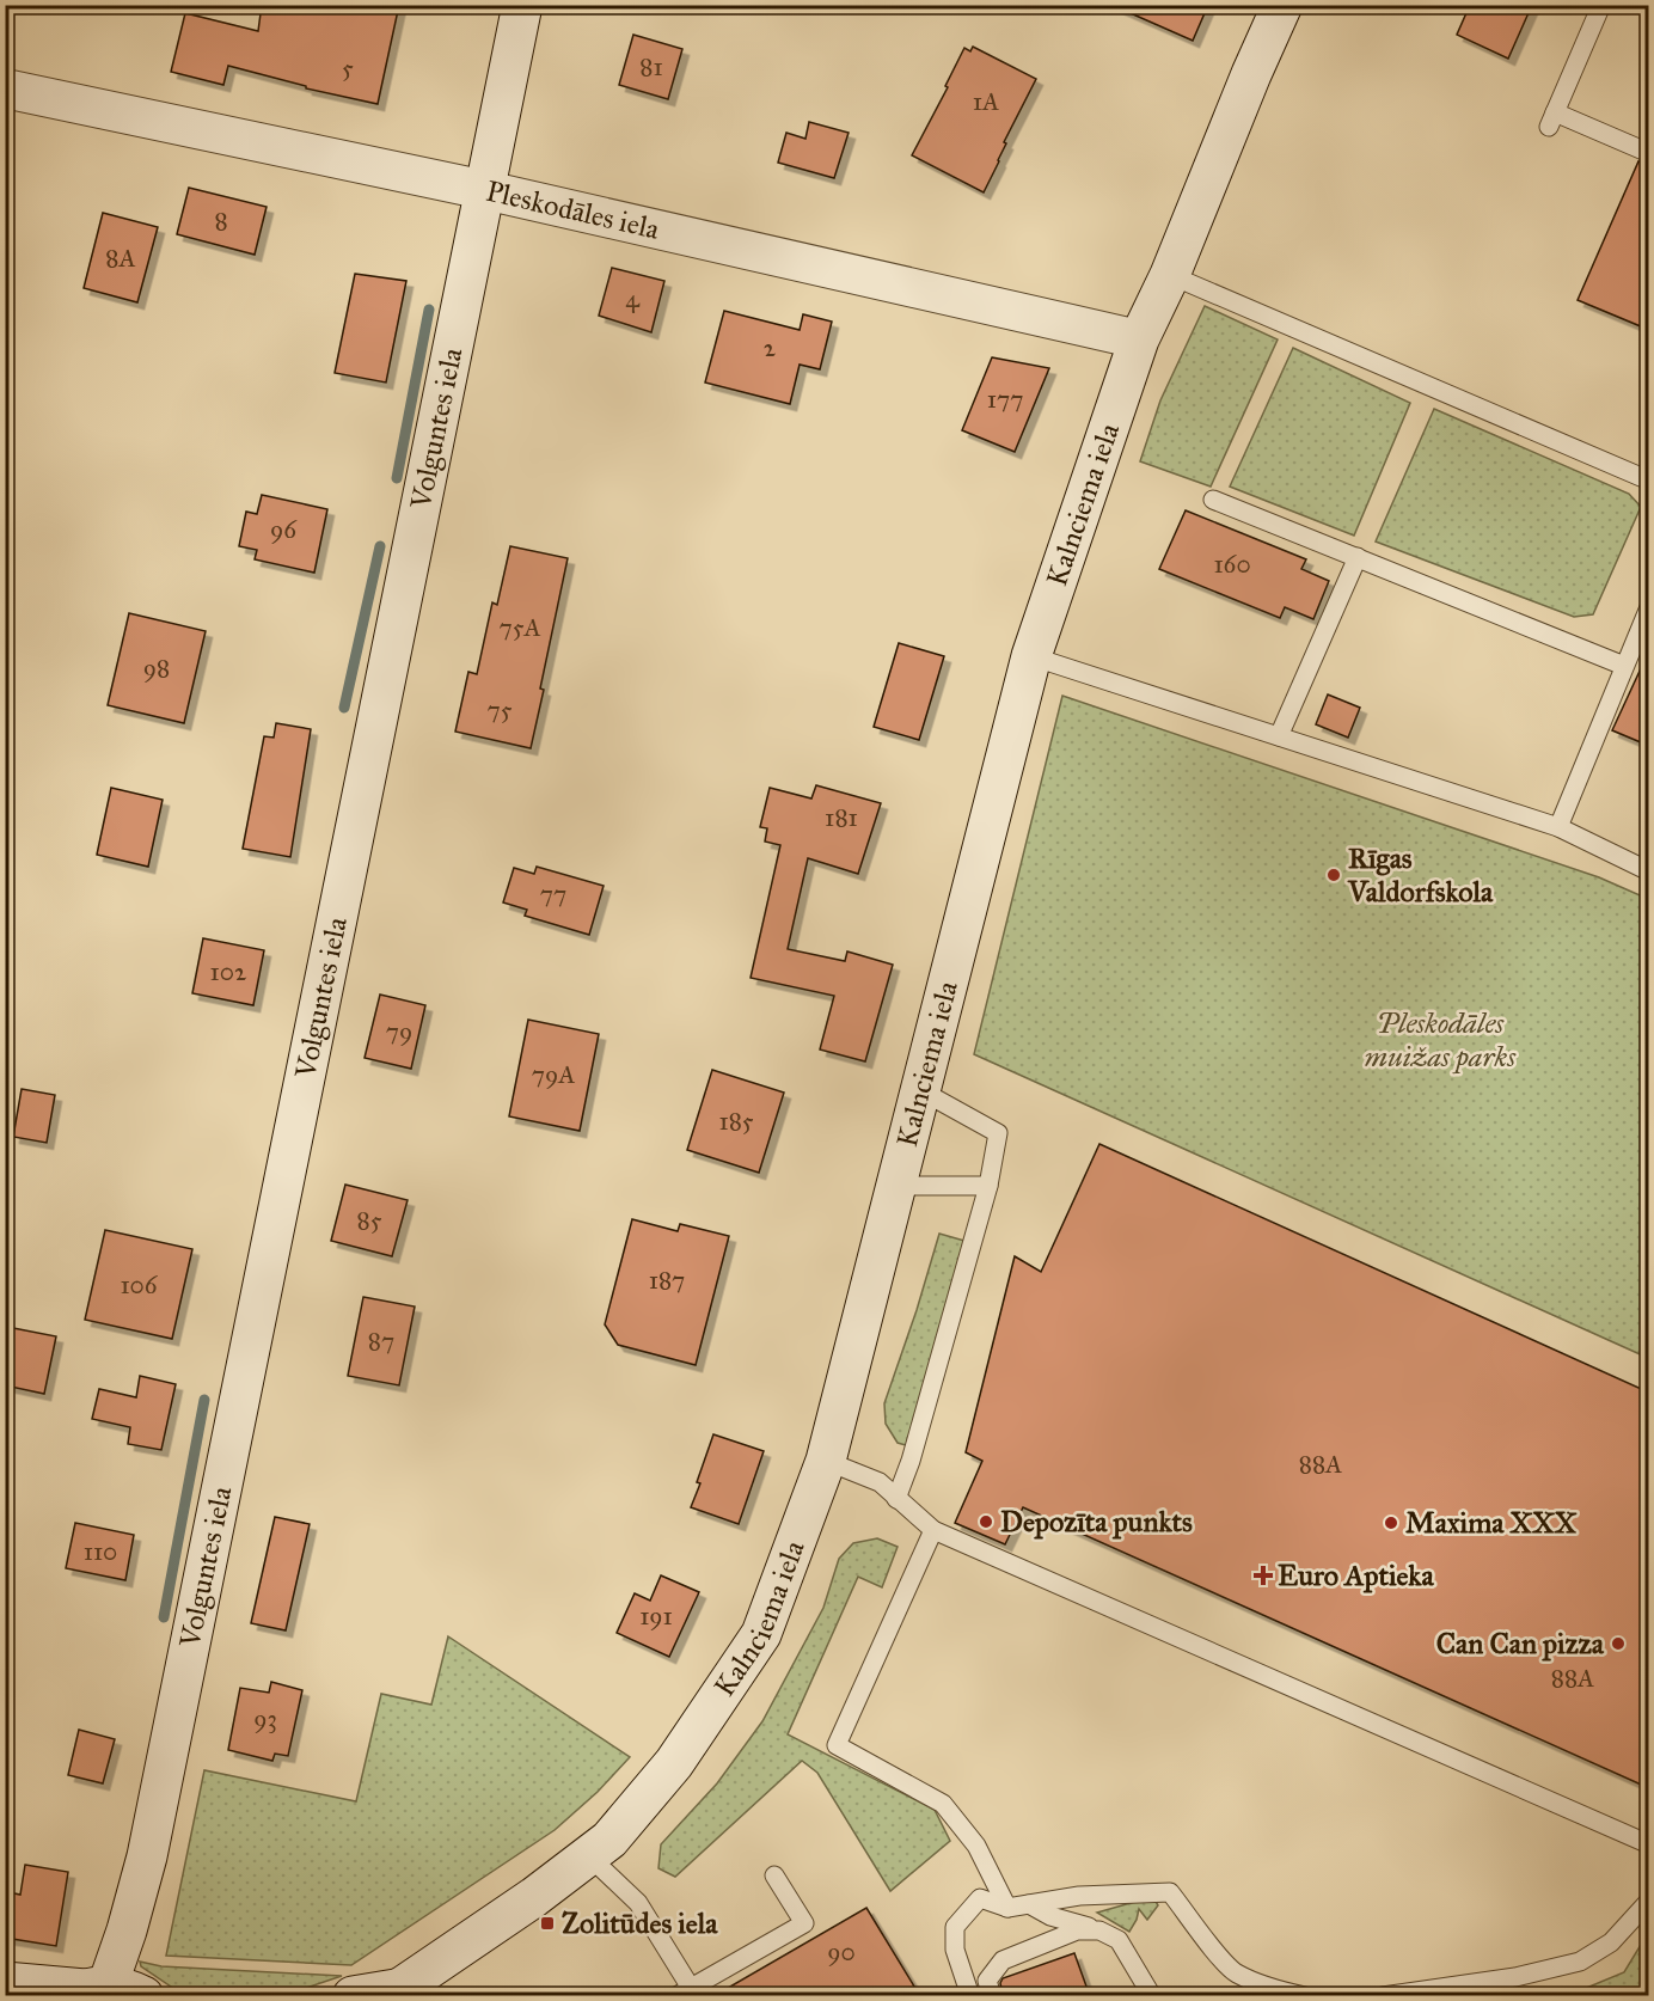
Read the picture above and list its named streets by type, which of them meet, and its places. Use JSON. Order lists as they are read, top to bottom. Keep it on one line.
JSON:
{"streets":{"street":["Pleskodāles iela","Volguntes iela","Kalnciema iela"]},"crossings":[["Pleskodāles iela","Volguntes iela"],["Pleskodāles iela","Kalnciema iela"]],"parks":["Pleskodāles muižas parks"],"places":{"other":["Rīgas Valdorfskola","Depozīta punkts","Maxima XXX","Can Can pizza"],"health":["Euro Aptieka"],"transit":["Zolitūdes iela"]},"house_numbers":["81","5","1A","8","8A","4","2","177","96","160","75A","98","75","181","77","102","79","79A","185","85","187","106","87","88A","110","191","88A","93","90"]}
